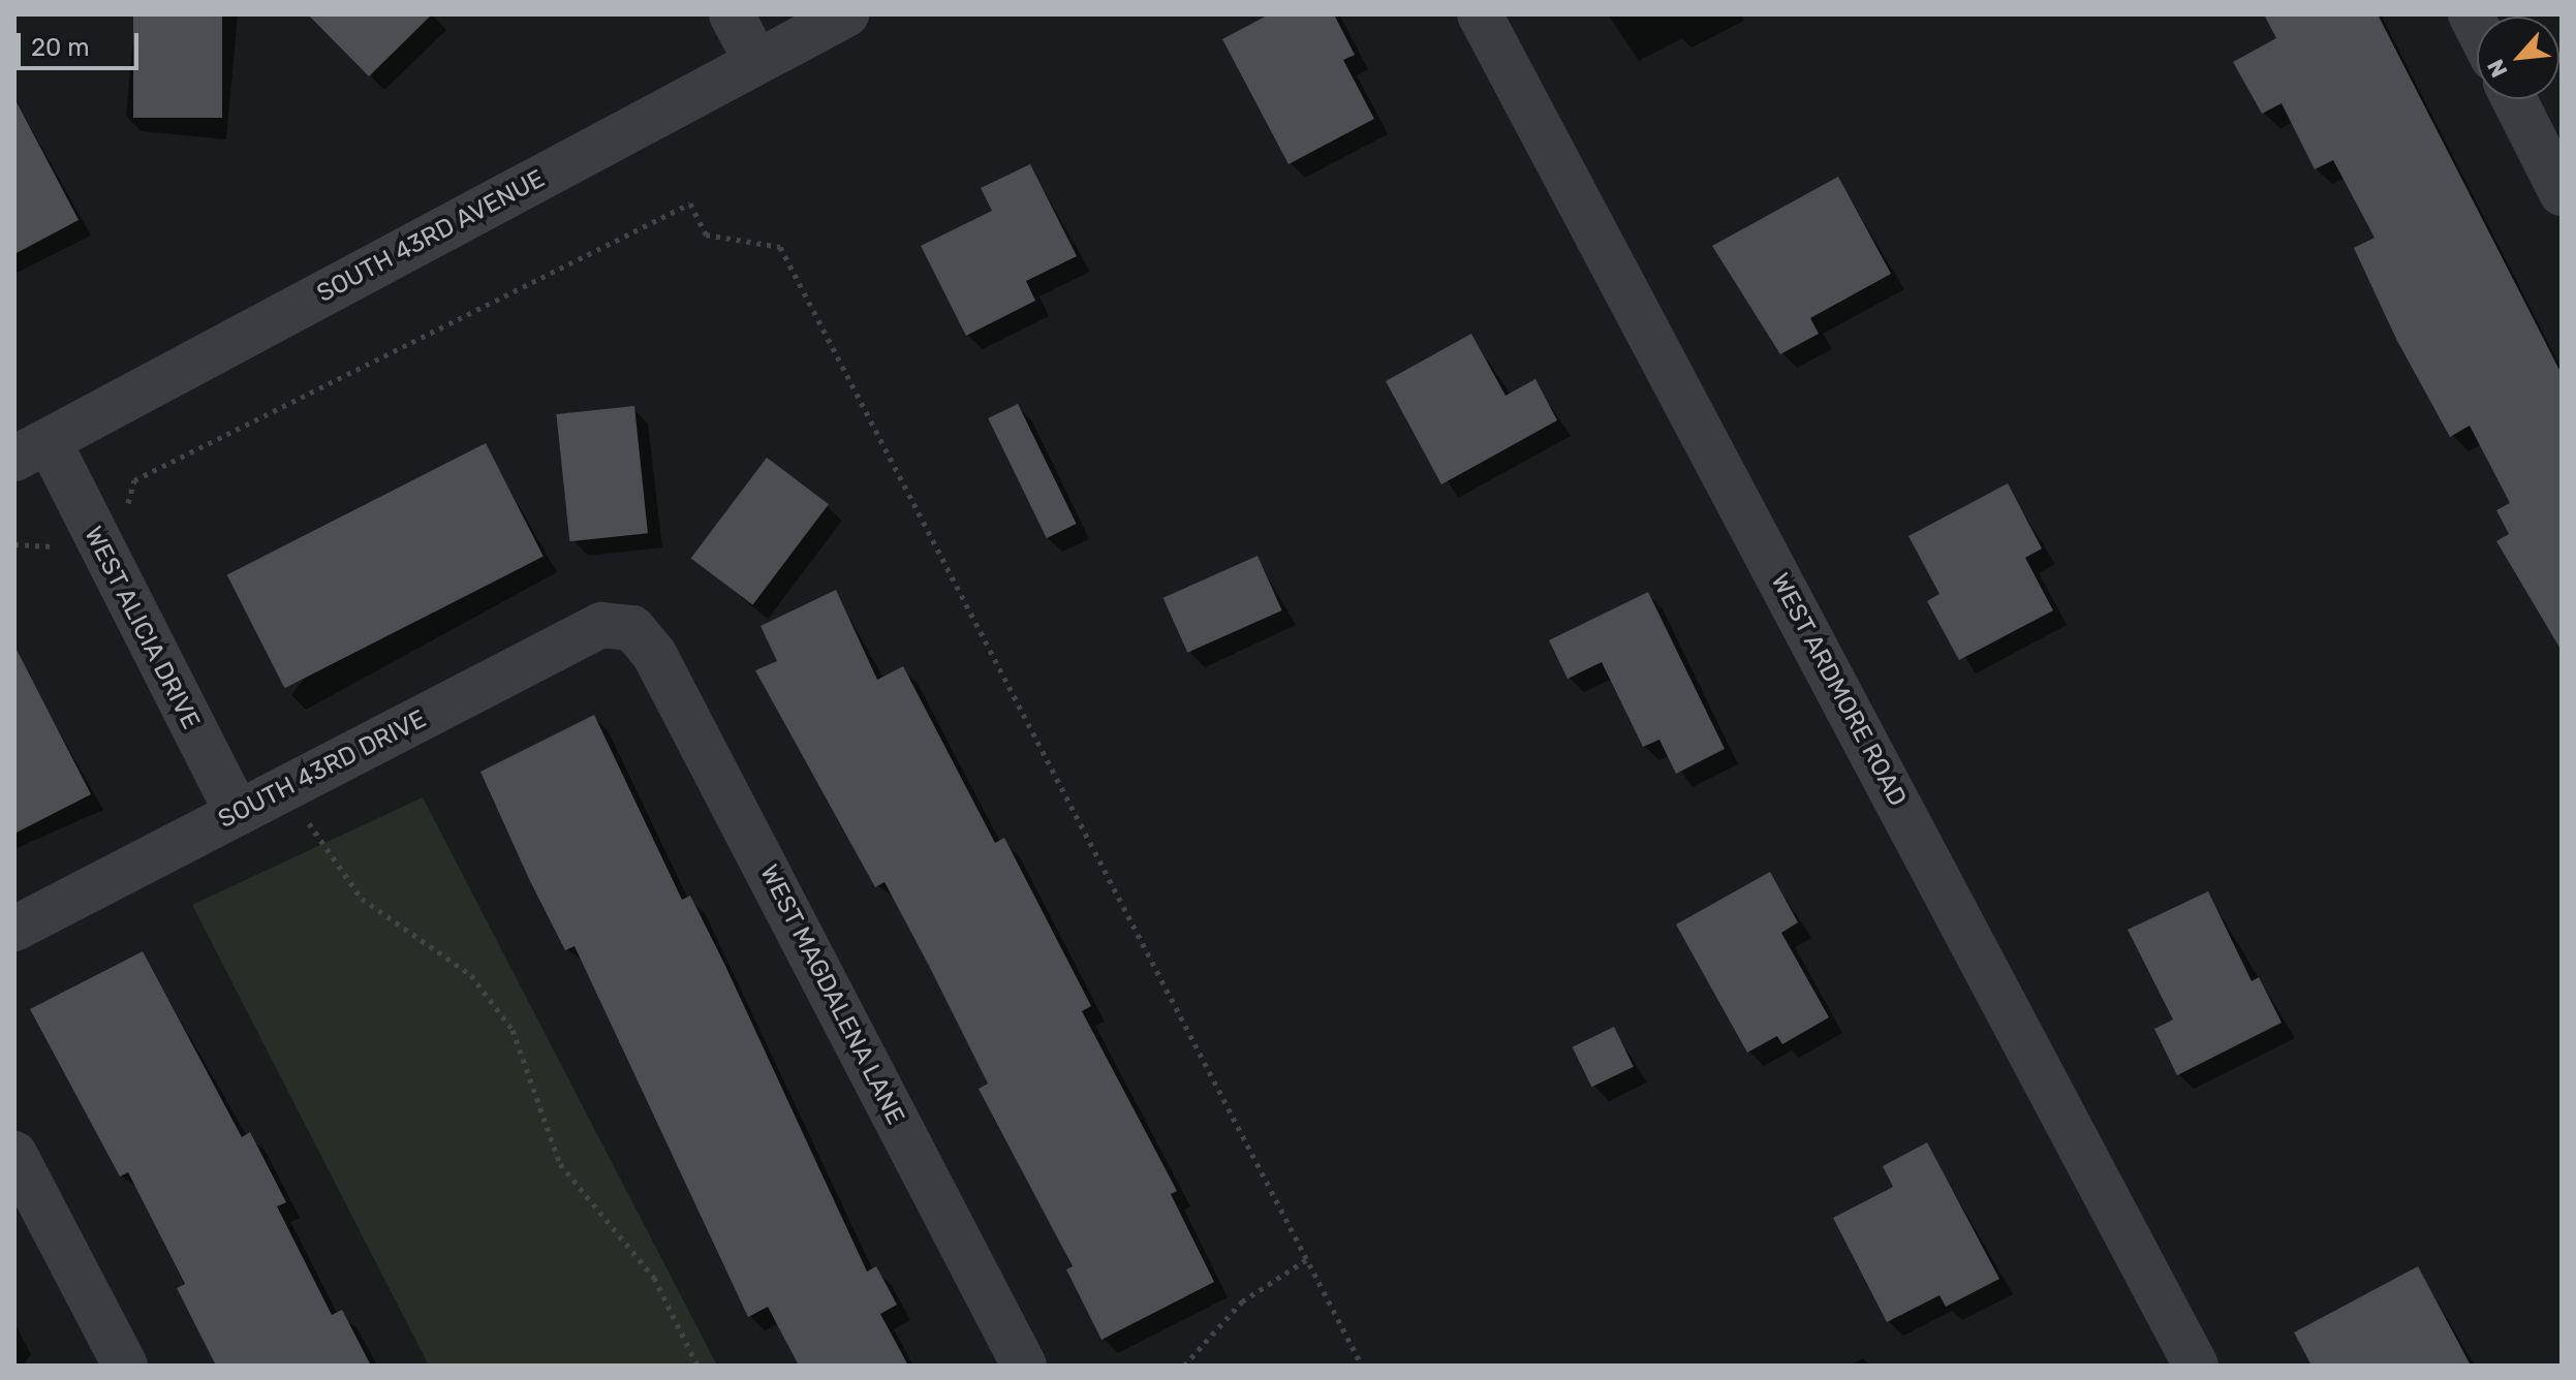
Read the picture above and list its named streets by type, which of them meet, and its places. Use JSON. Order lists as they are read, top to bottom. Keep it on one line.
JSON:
{"streets":{"street":["SOUTH 43RD AVENUE","WEST ALICIA DRIVE","WEST ARDMORE ROAD","SOUTH 43RD DRIVE","WEST MAGDALENA LANE"]},"crossings":[["SOUTH 43RD AVENUE","WEST ALICIA DRIVE"],["WEST ALICIA DRIVE","SOUTH 43RD DRIVE"],["SOUTH 43RD DRIVE","WEST MAGDALENA LANE"]],"scale_bar":"20 m","north":"bottom left"}
